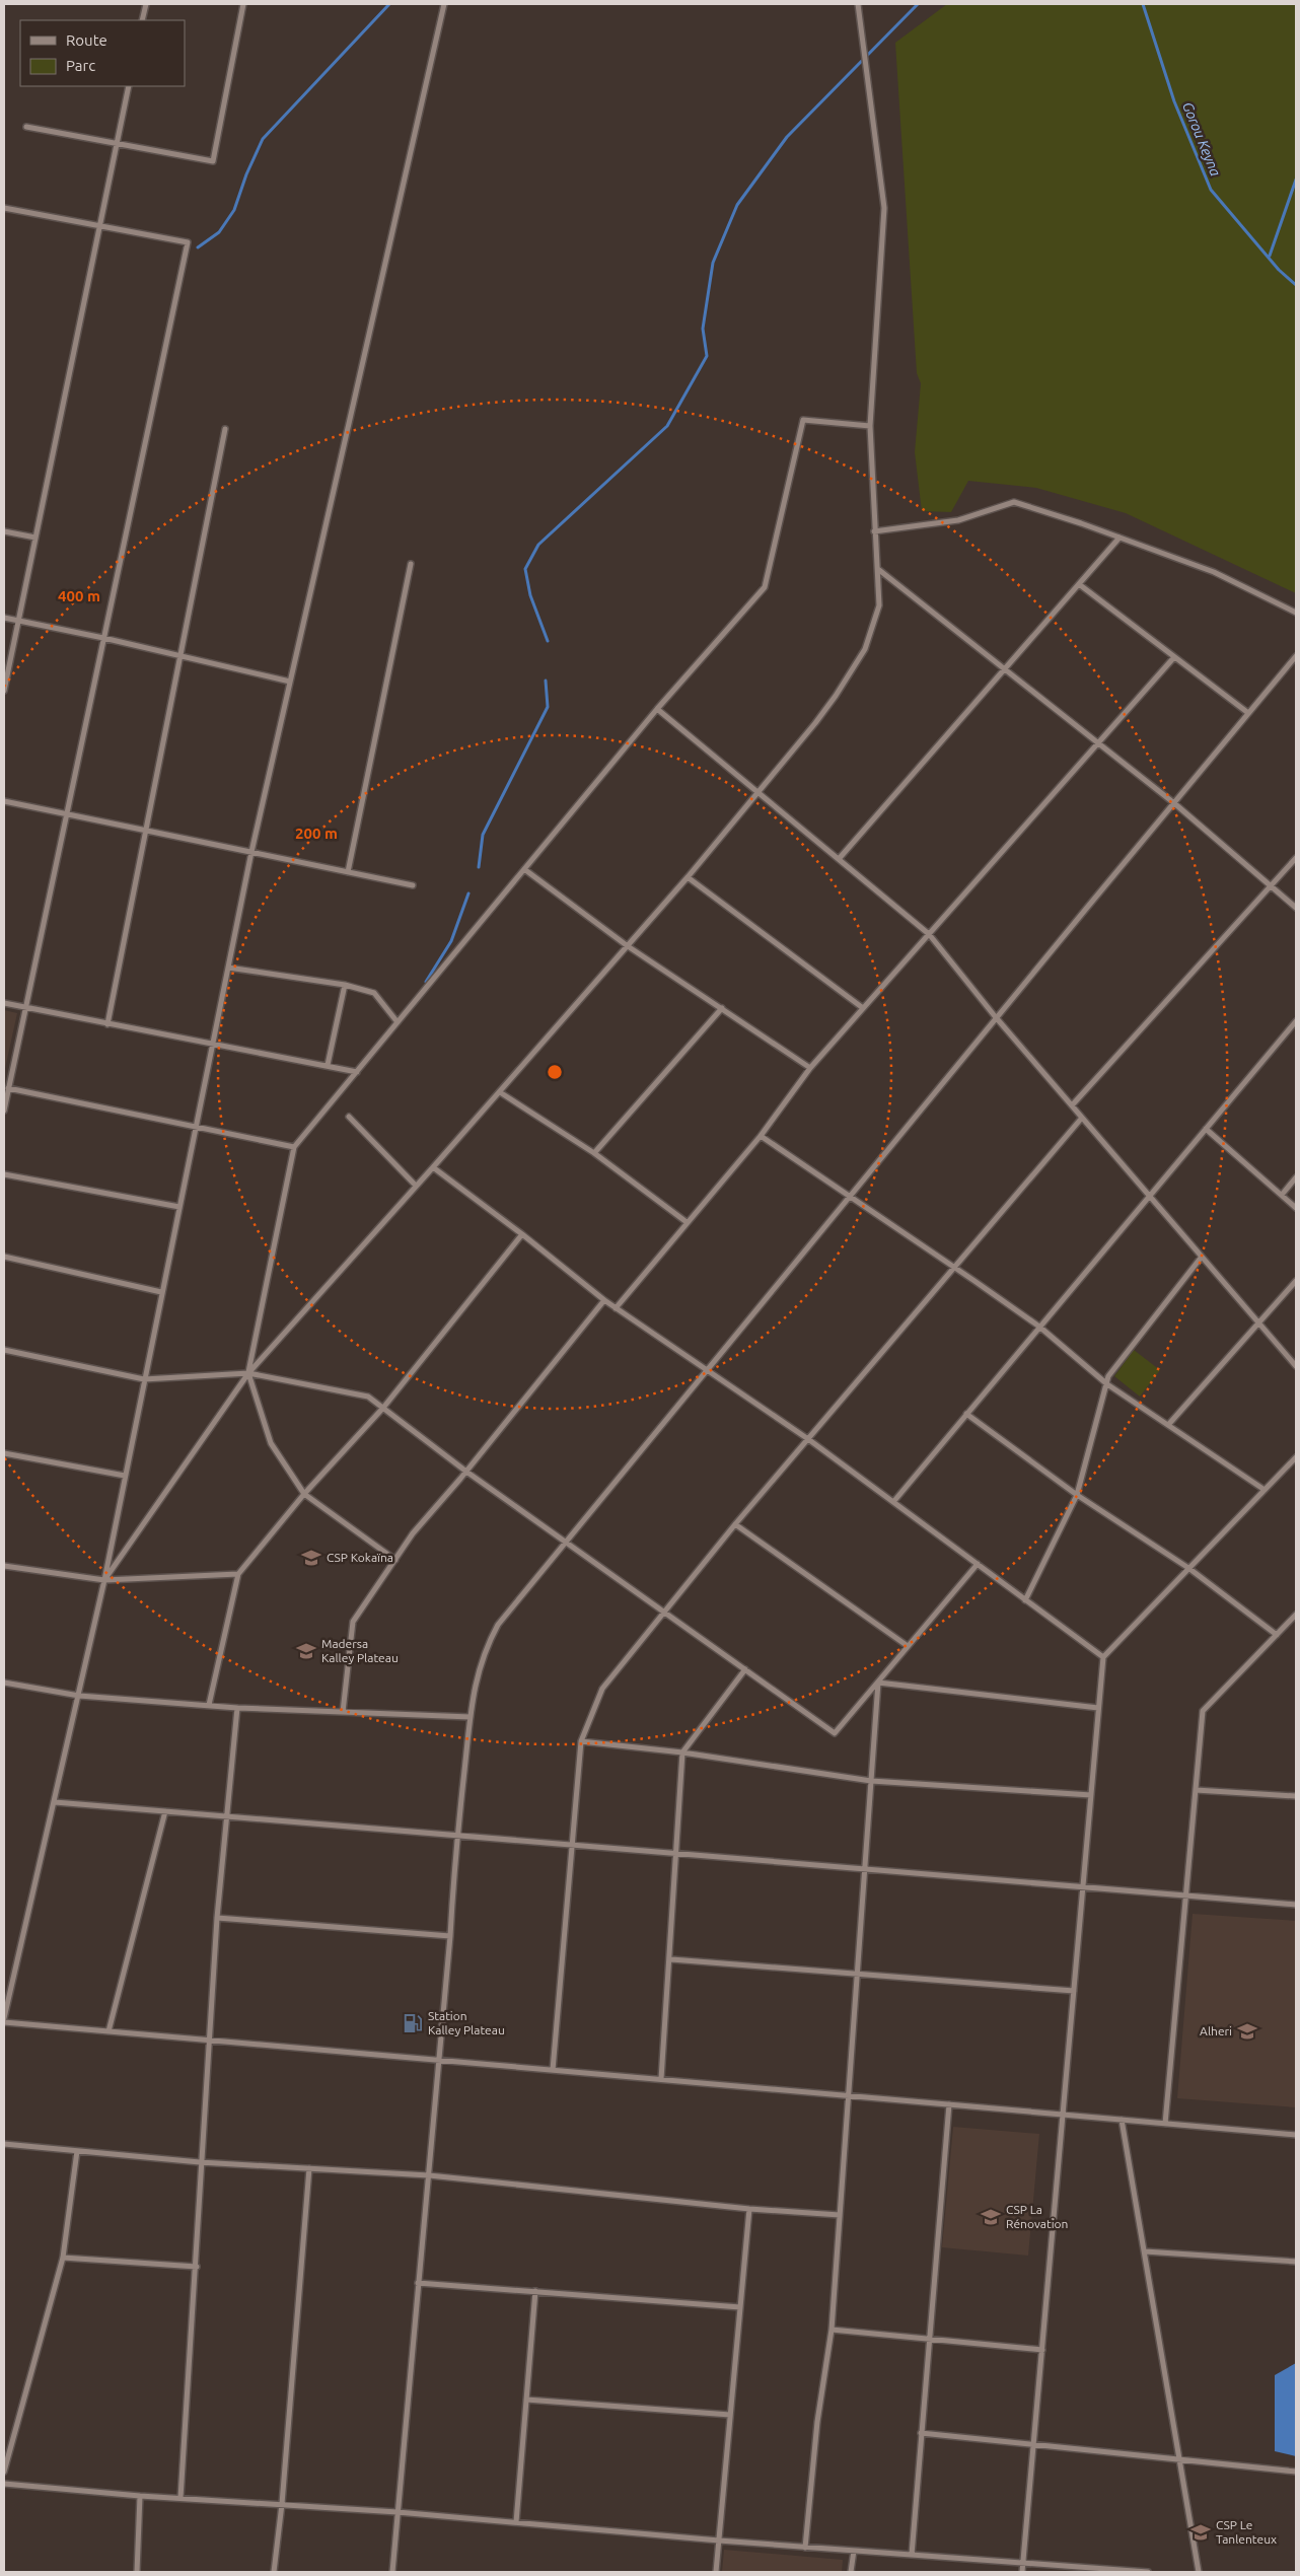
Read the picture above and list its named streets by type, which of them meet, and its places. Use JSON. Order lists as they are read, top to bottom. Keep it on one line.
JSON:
{"water":["Gorou Keyna"],"places":{"school or university":["CSP Kokaïna","Madersa Kalley Plateau","Alheri","CSP La Rénovation","CSP Le Tanlenteux"],"fuel station":["Station Kalley Plateau"]},"legend":["Route","Parc"],"rings":["400 m","200 m"]}
